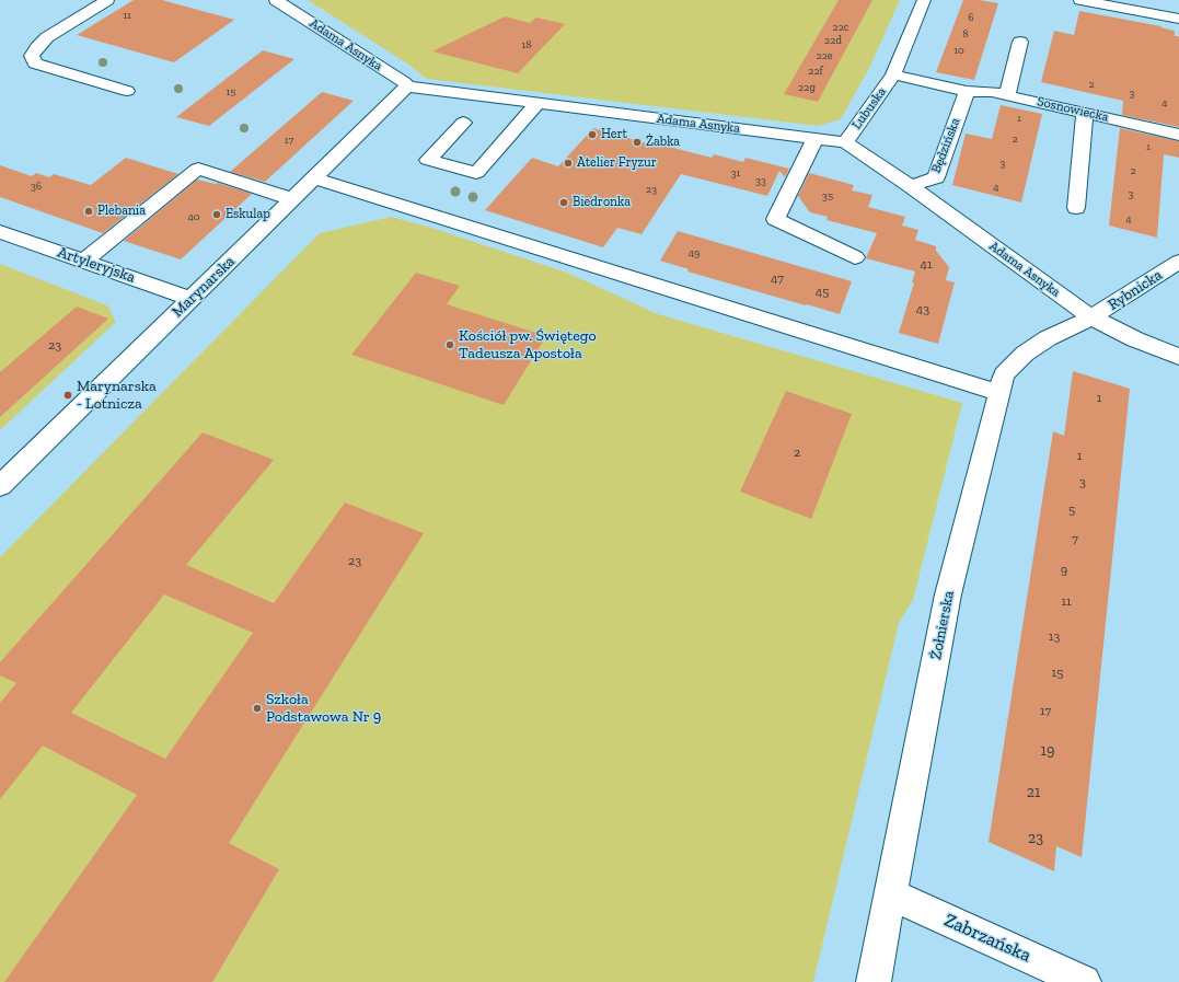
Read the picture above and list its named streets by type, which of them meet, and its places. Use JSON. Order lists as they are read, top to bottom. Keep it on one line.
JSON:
{"streets":{"street":["Adama Asnyka","Lubuska","Sosnowiecka","Będzińska","Artyleryjska","Marynarska","Rybnicka","Żołnierska","Zabrzańska"]},"crossings":[["Adama Asnyka","Lubuska"],["Adama Asnyka","Będzińska"],["Adama Asnyka","Marynarska"],["Adama Asnyka","Rybnicka"],["Adama Asnyka","Żołnierska"],["Lubuska","Sosnowiecka"],["Lubuska","Będzińska"],["Sosnowiecka","Będzińska"],["Artyleryjska","Marynarska"],["Rybnicka","Żołnierska"],["Żołnierska","Zabrzańska"]],"places":["Hert","Żabka","Atelier Fryzur","Biedronka","Plebania","Eskulap","Kościół pw. Świętego Tadeusza Apostoła","Marynarska - Lotnicza","Szkoła Podstawowa Nr 9"],"house_numbers":["11","6","22c","8","22d","18","10","22e","22f","2","22g","15","3","4","1","2","17","1","3","2","31","33","36","4","23","3","35","40","4","49","41","47","45","43","23","1","2","1","3","5","7","23","9","11","13","15","17","19","21","23"]}
